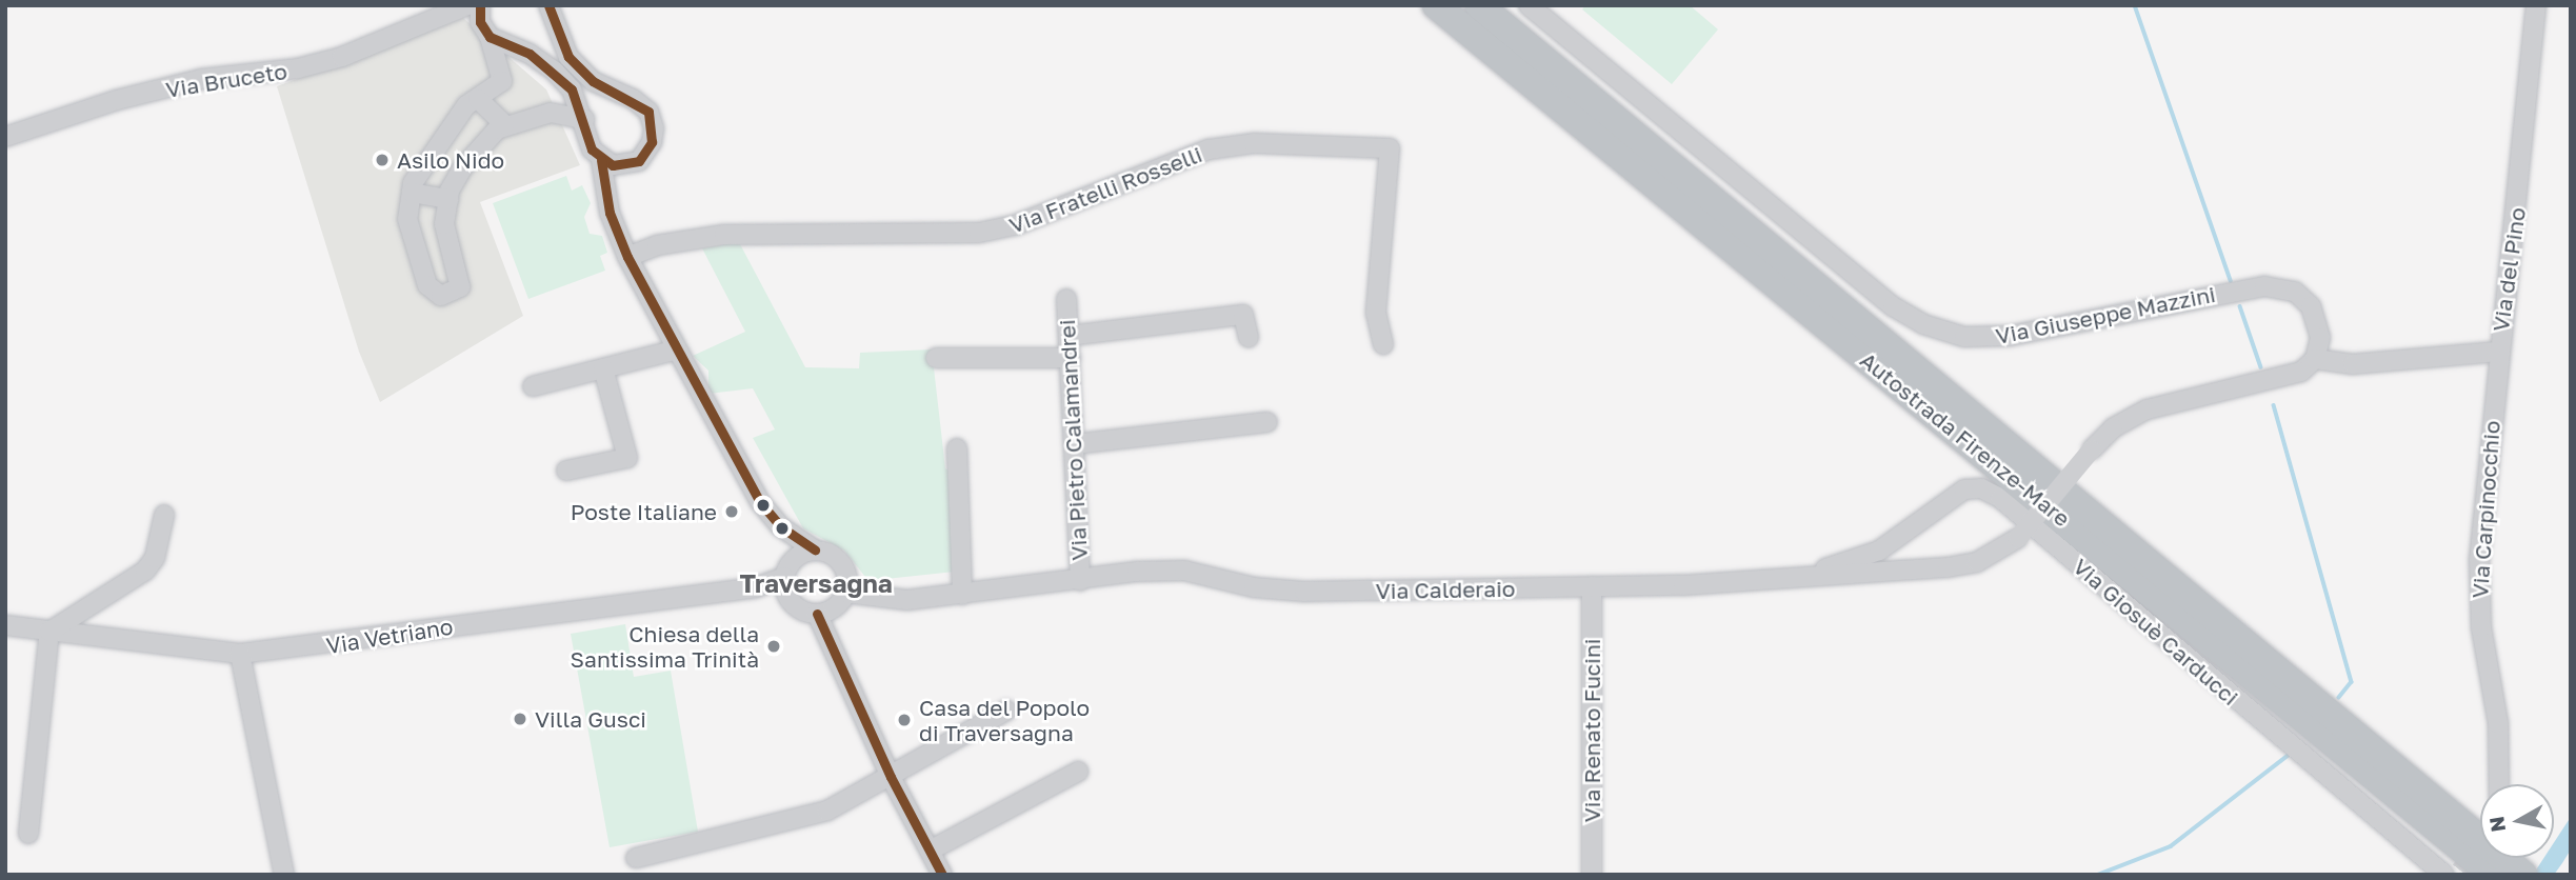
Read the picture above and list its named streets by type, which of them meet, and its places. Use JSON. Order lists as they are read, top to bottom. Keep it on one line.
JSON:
{"streets":{"highway":["Autostrada Firenze-Mare"],"street":["Via Bruceto","Via Fratelli Rosselli","Via del Pino","Via Giuseppe Mazzini","Via Pietro Calamandrei","Via Carpinocchio","Via Calderaio","Via Giosuè Carducci","Via Vetriano","Via Renato Fucini"]},"crossings":[["Via del Pino","Via Giuseppe Mazzini"],["Via del Pino","Via Carpinocchio"],["Via del Pino","Via Calderaio"],["Via Giuseppe Mazzini","Via Calderaio"],["Via Pietro Calamandrei","Via Calderaio"],["Via Calderaio","Via Giosuè Carducci"],["Via Calderaio","Via Vetriano"],["Via Calderaio","Via Renato Fucini"]],"districts":["Traversagna"],"places":["Asilo Nido","Poste Italiane","Chiesa della Santissima Trinità","Villa Gusci","Casa del Popolo di Traversagna"],"north":"left"}
